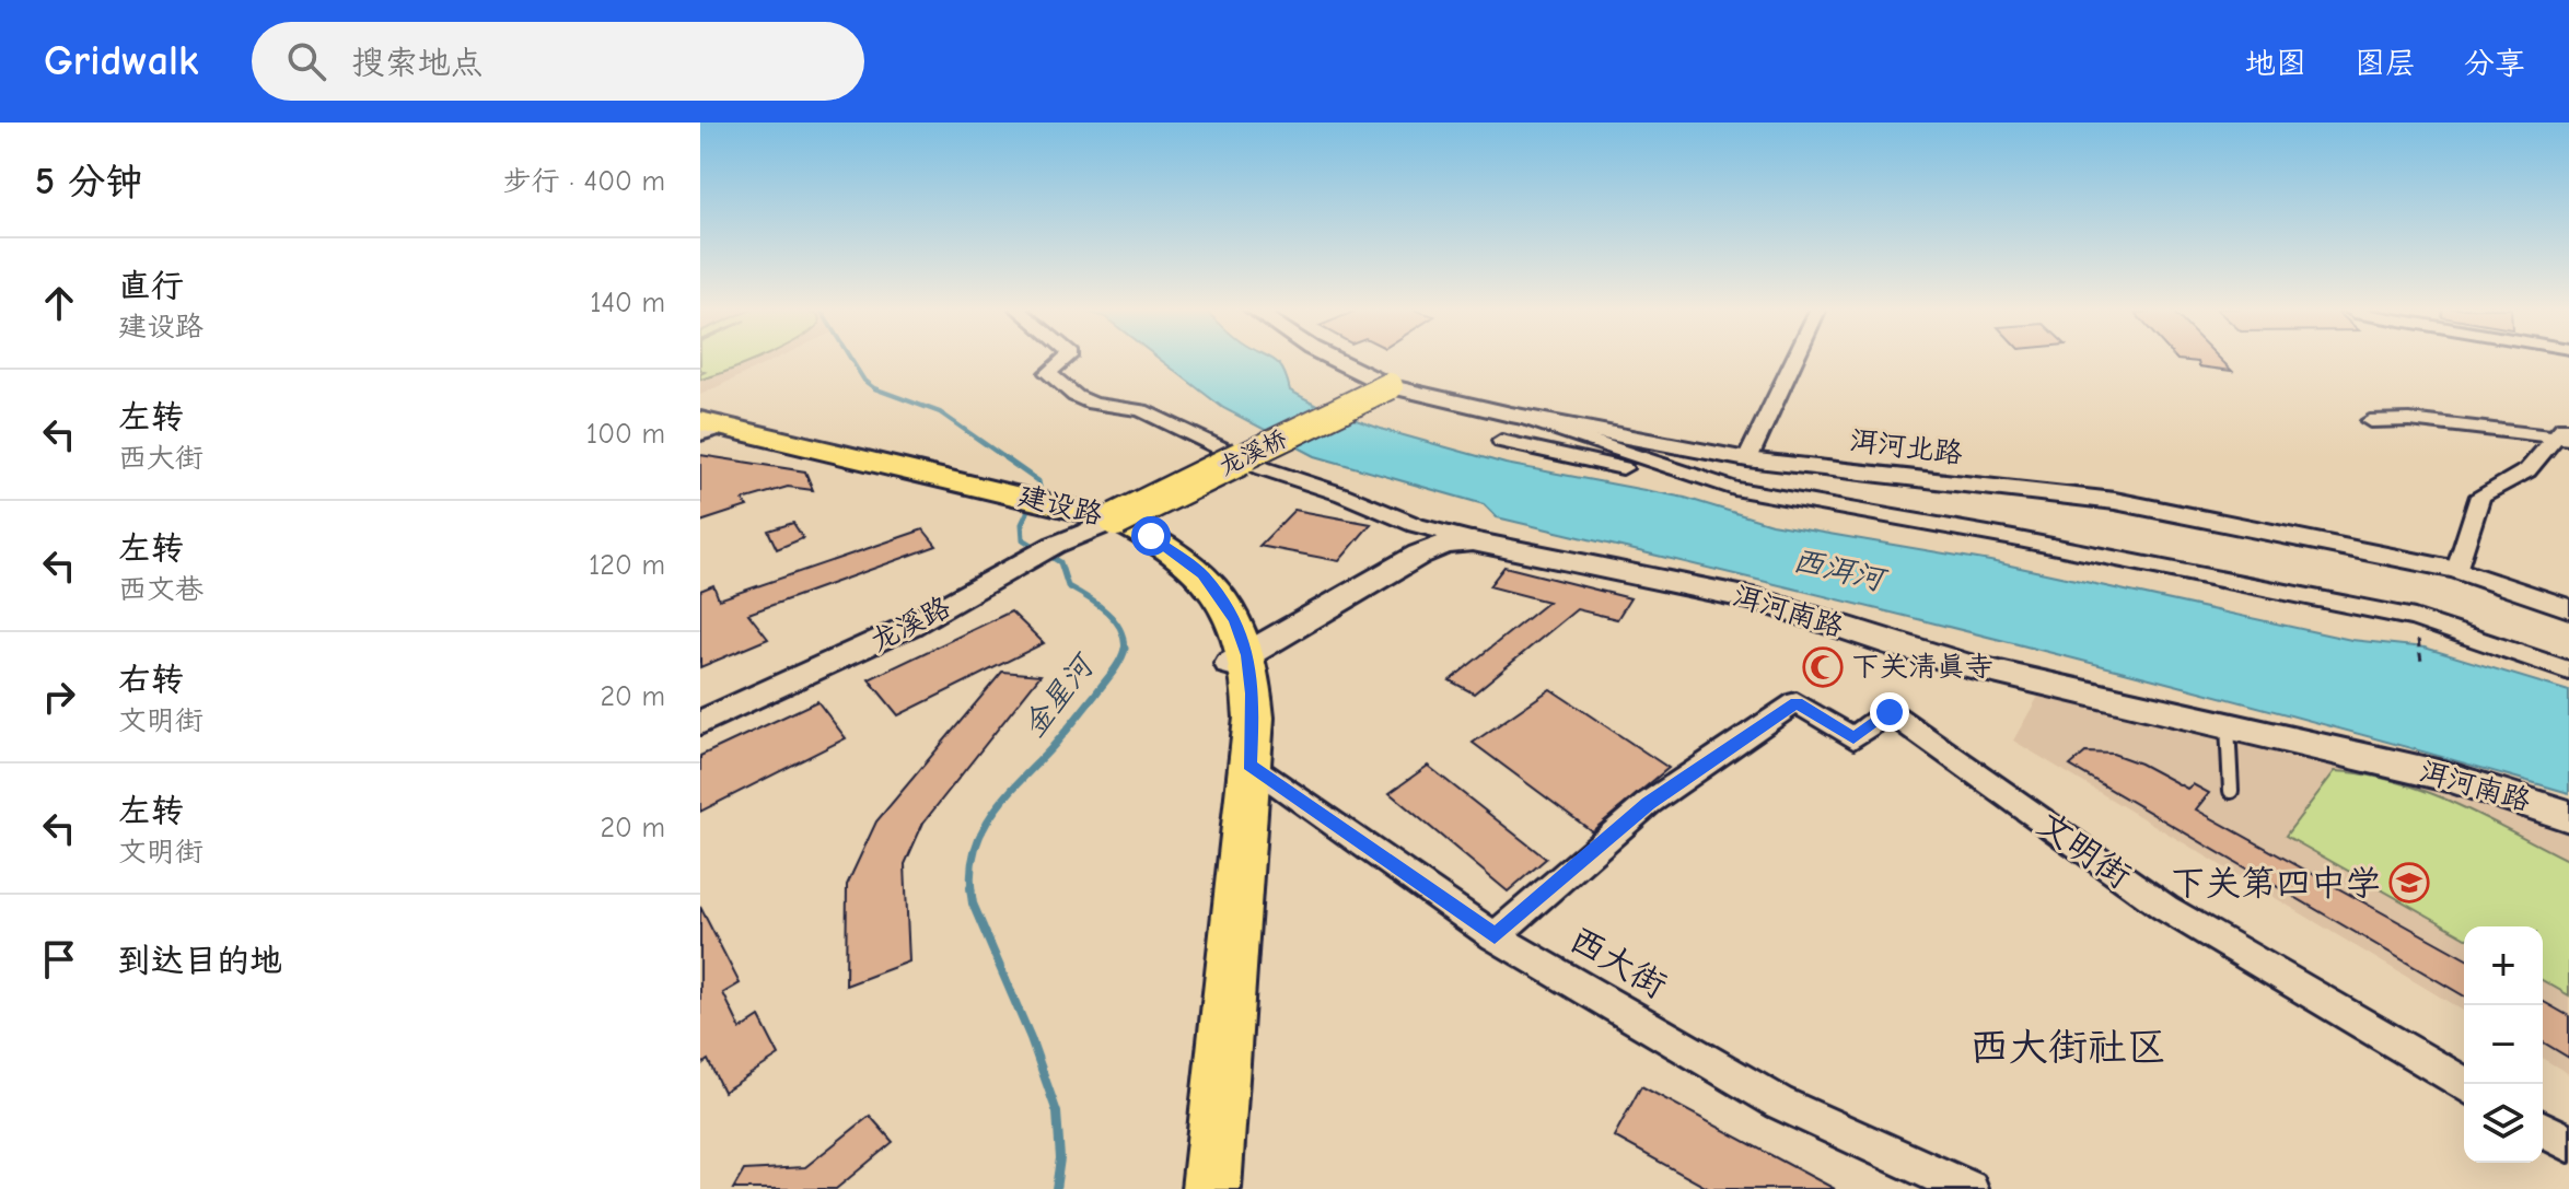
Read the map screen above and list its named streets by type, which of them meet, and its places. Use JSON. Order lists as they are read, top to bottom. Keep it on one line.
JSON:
{"streets":{"main road":["龙溪桥","建设路","洱河南路"],"street":["洱河北路","龙溪路","文明街","西大街"]},"crossings":[["洱河北路","龙溪桥"],["龙溪桥","建设路"],["龙溪桥","龙溪路"],["建设路","洱河南路"],["建设路","龙溪路"],["建设路","西大街"],["文明街","西大街"]],"districts":["西大街社区"],"water":["西洱河","金星河"],"places":{"mosque":["下关清真寺"],"school or university":["下关第四中学"]},"page":{"header":"Gridwalk","search":"搜索地点","nav":["地图","图层","分享"],"heading":["5 分钟","步行 · 400 m"],"list":[["直行","建设路","140 m"],["左转","西大街","100 m"],["左转","西文巷","120 m"],["右转","文明街","20 m"],["左转","文明街","20 m"],"到达目的地"],"map_buttons":["+","−"]}}
